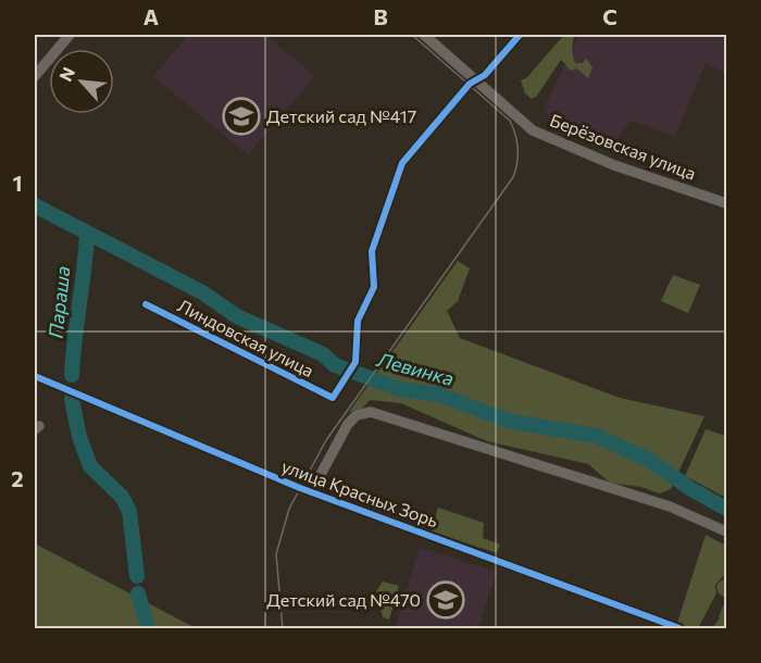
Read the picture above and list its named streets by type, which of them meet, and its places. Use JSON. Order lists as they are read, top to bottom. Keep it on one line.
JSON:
{"streets":{"street":["Берёзовская улица","Линдовская улица","улица Красных Зорь"]},"crossings":[["Берёзовская улица","Линдовская улица"]],"water":["Параша","Левинка"],"places":{"school or university":["Детский сад №417","Детский сад №470"]},"north":"top left","grid":{"columns":["A","B","C"],"rows":["1","2"]}}
